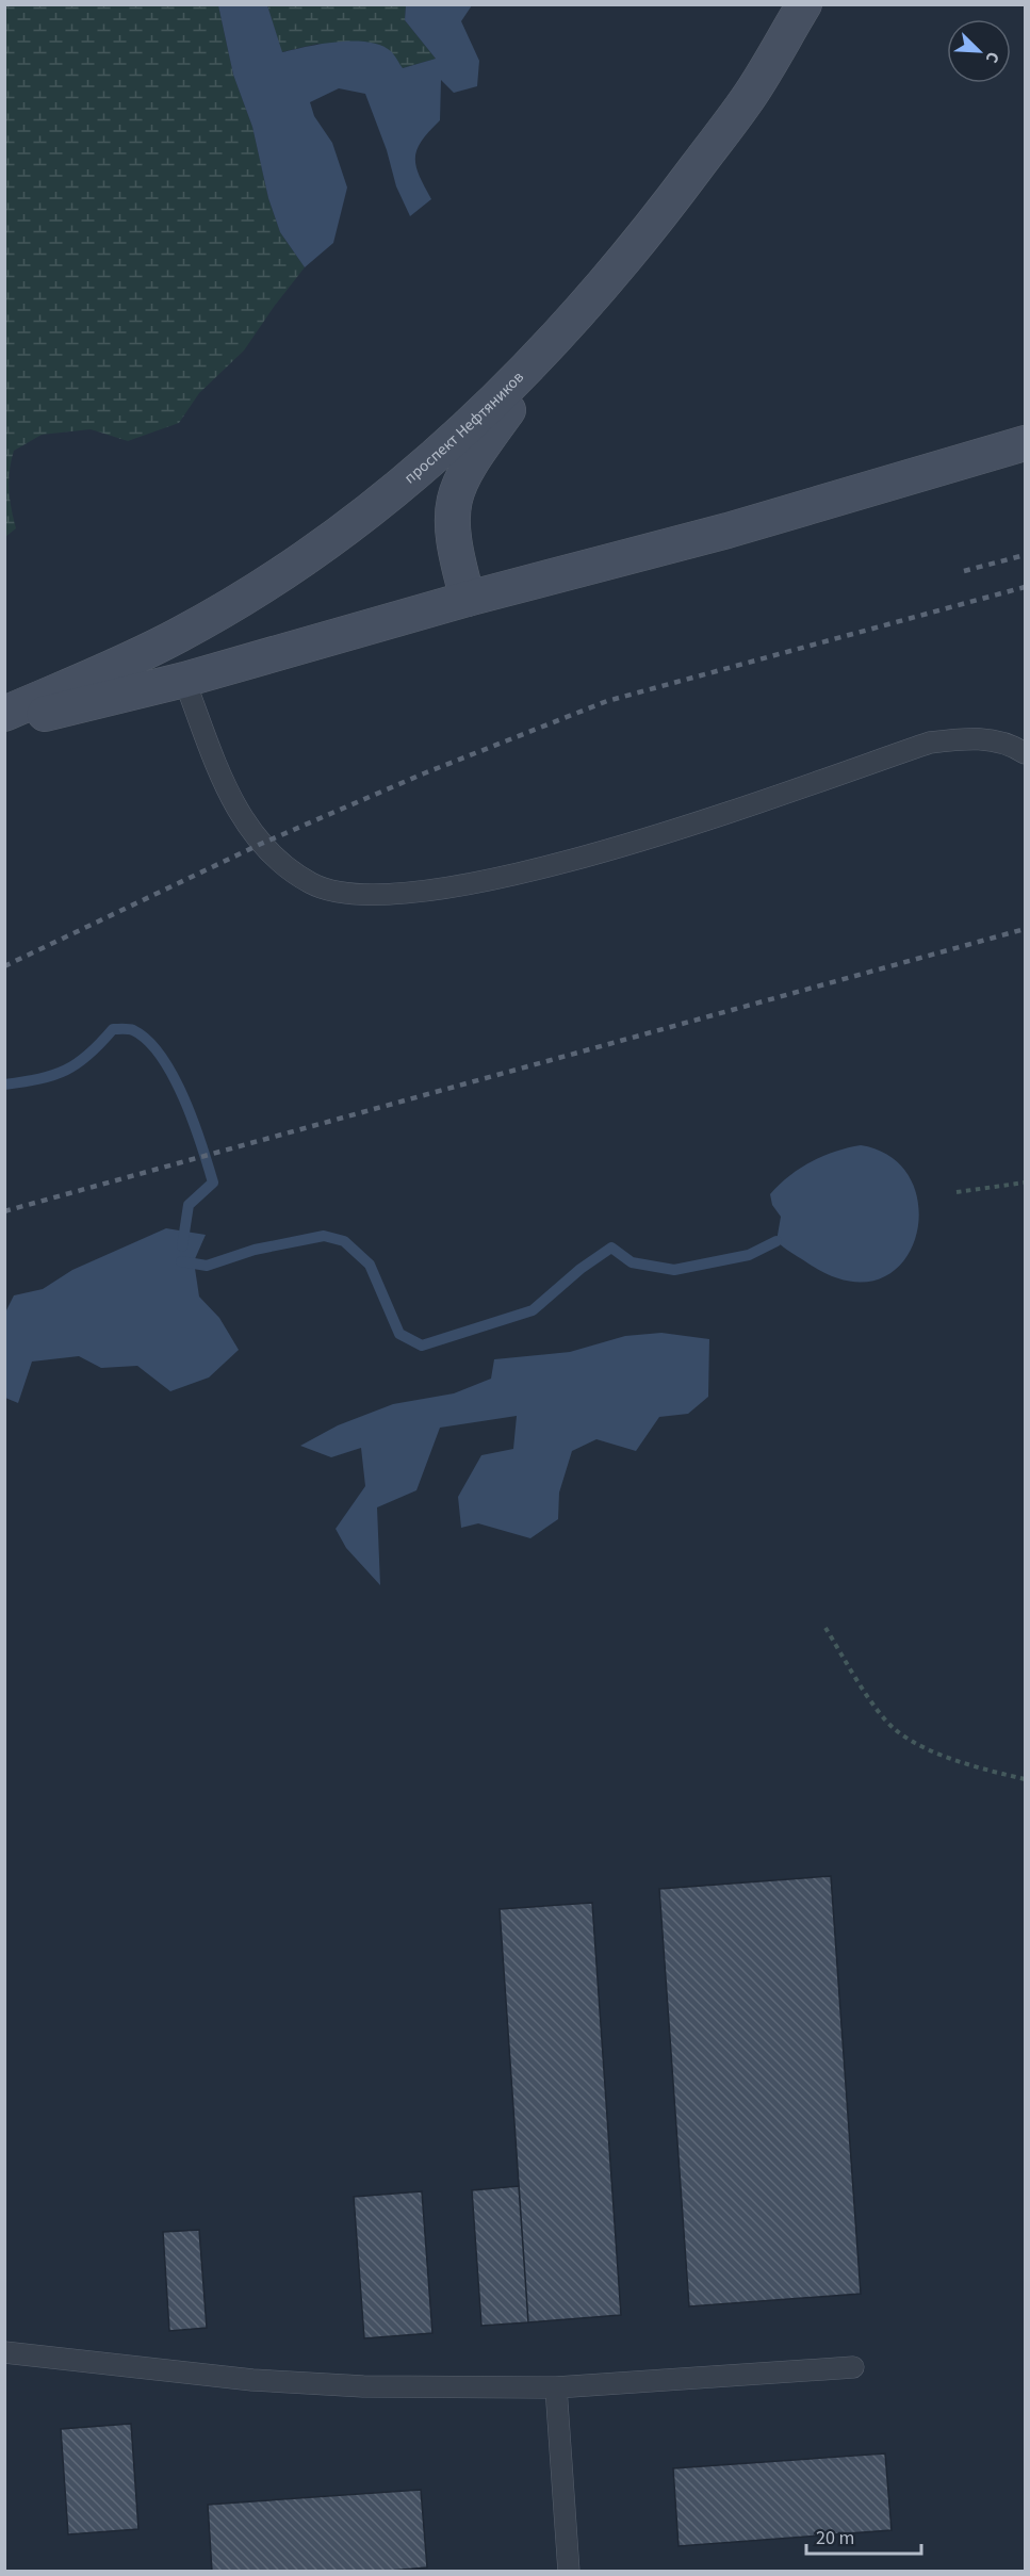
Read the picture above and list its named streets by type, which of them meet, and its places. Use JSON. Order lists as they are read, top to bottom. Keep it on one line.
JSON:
{"streets":{"main road":["проспект Нефтяников"]},"scale_bar":"20 m","north":"bottom right"}
